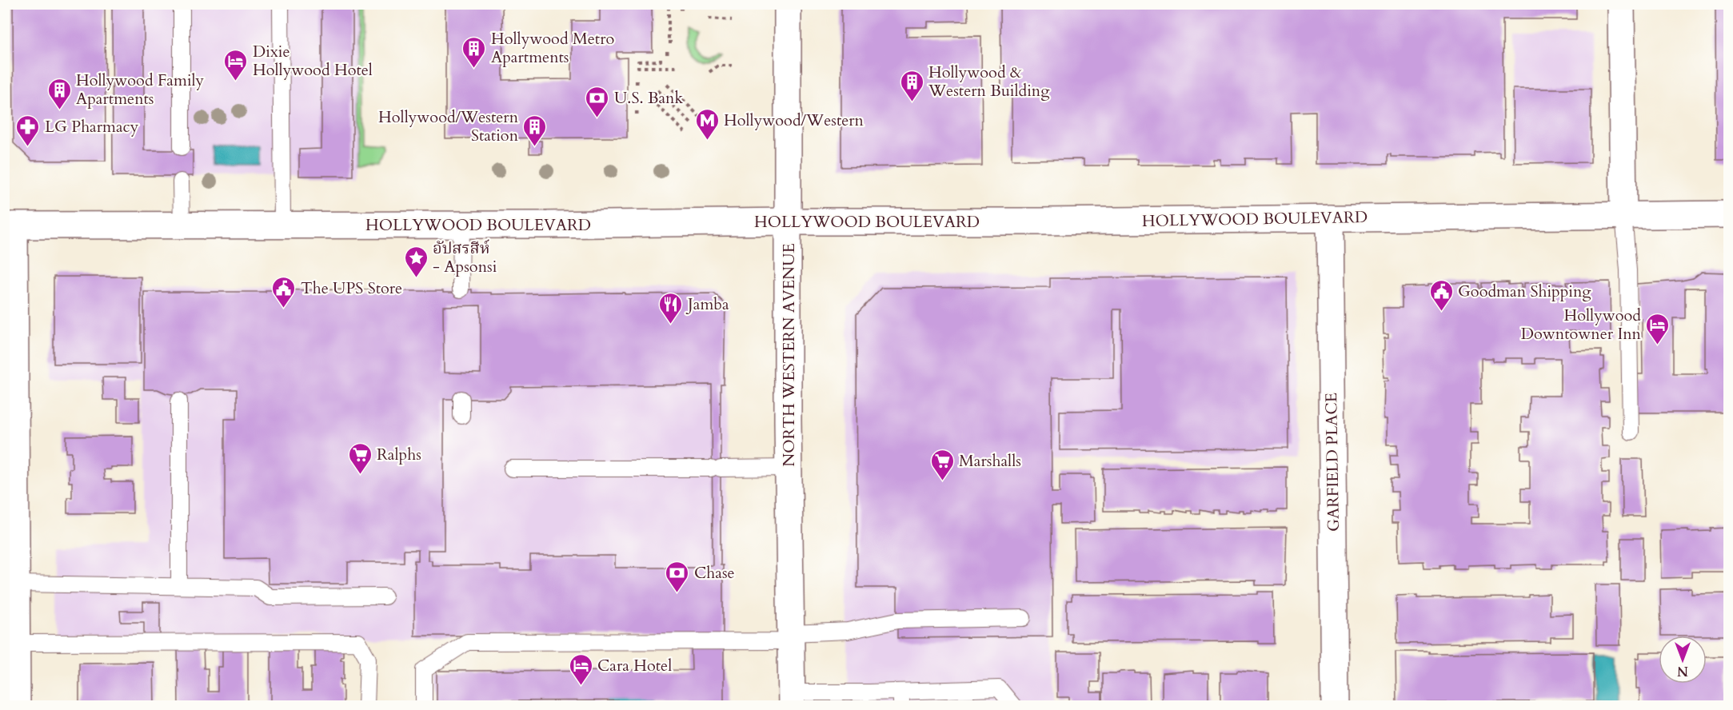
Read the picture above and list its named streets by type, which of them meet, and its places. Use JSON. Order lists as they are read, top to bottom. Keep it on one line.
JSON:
{"streets":{"main road":["HOLLYWOOD BOULEVARD","NORTH WESTERN AVENUE","GARFIELD PLACE"]},"crossings":[["HOLLYWOOD BOULEVARD","NORTH WESTERN AVENUE"],["HOLLYWOOD BOULEVARD","GARFIELD PLACE"]],"places":{"building":["Hollywood Metro Apartments","Hollywood & Western Building","Hollywood Family Apartments","Hollywood/Western Station"],"hotel":["Dixie Hollywood Hotel","Hollywood Downtowner Inn","Cara Hotel"],"bank":["U.S. Bank","Chase"],"metro station":["Hollywood/Western"],"pharmacy":["LG Pharmacy"],"place":["อัปสรสีห์ - Apsonsi"],"public building":["The UPS Store","Goodman Shipping"],"restaurant":["Jamba"],"supermarket":["Ralphs","Marshalls"]},"north":"bottom"}
